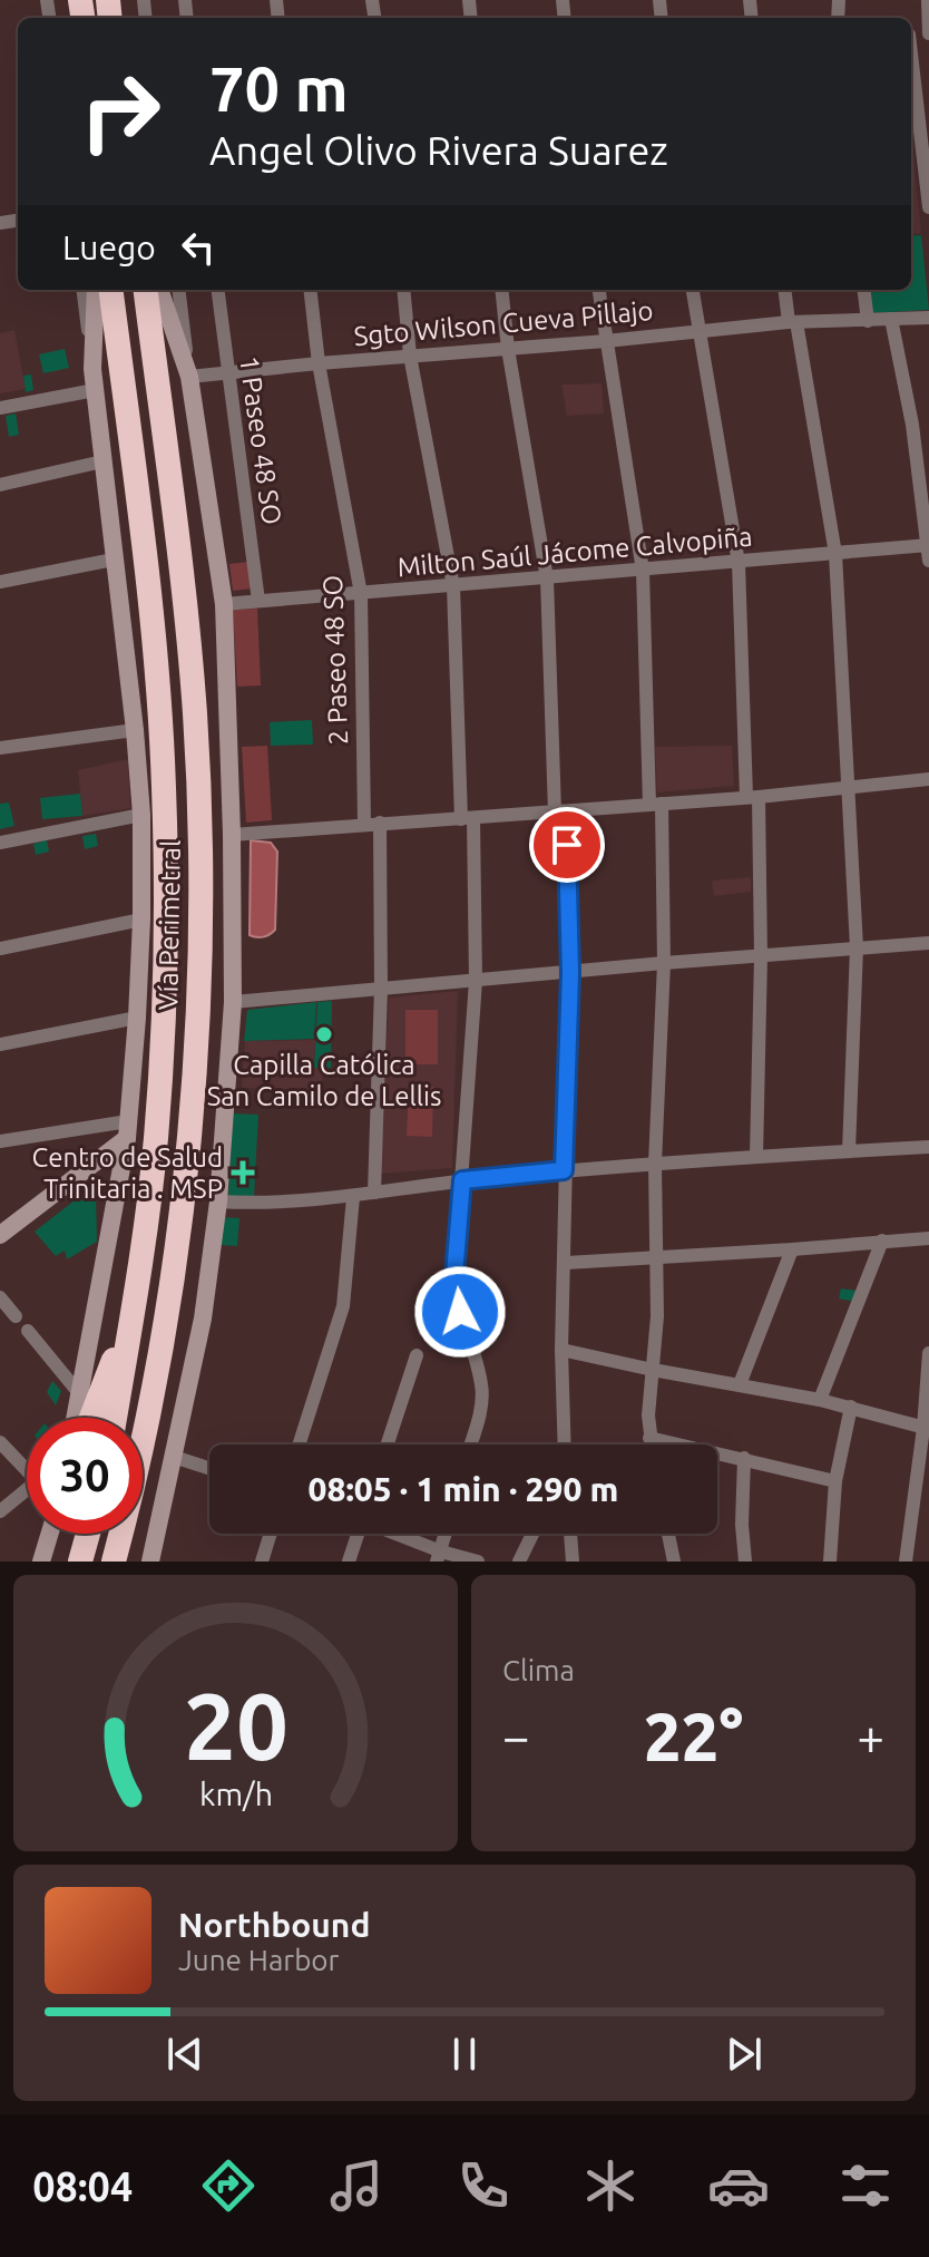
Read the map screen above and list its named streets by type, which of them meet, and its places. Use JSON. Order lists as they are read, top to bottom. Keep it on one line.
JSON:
{"streets":{"highway":["Vía Perimetral"],"street":["Sgto Wilson Cueva Pillajo","1 Paseo 48 SO","Milton Saúl Jácome Calvopiña","2 Paseo 48 SO"]},"crossings":[["Sgto Wilson Cueva Pillajo","1 Paseo 48 SO"],["Sgto Wilson Cueva Pillajo","2 Paseo 48 SO"],["1 Paseo 48 SO","Milton Saúl Jácome Calvopiña"],["Milton Saúl Jácome Calvopiña","2 Paseo 48 SO"]],"places":{"other":["Capilla Católica San Camilo de Lellis"],"health":["Centro de Salud Trinitaria . MSP"]},"page":{"turn":["70 m","Angel Olivo Rivera Suarez"],"then":"Luego","limit":"30","trip":"08:05 · 1 min · 290 m","tile":"Clima","heat":["−","22°","+"],"song":["Northbound","June Harbor"],"tabs":"08:04","gauge":["20","km/h"]}}
